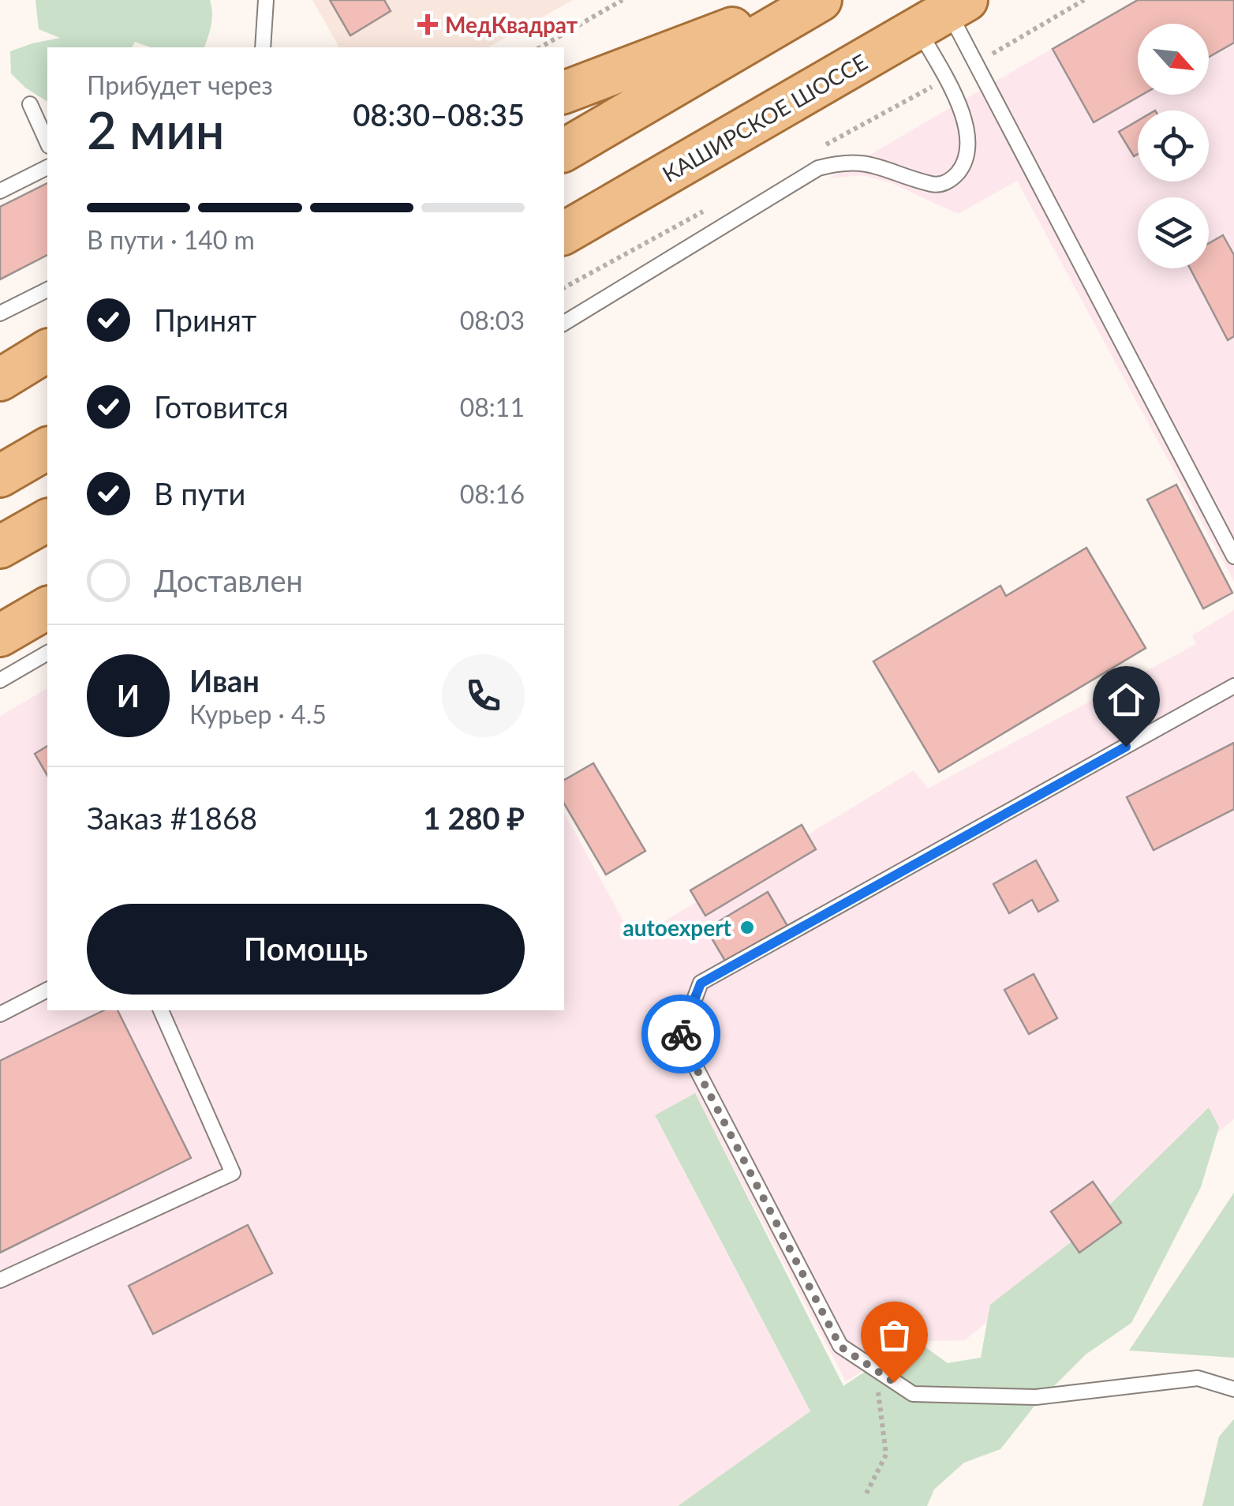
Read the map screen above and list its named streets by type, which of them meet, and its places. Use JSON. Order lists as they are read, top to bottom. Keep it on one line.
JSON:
{"streets":{"main road":["КАШИРСКОЕ ШОССЕ"]},"places":{"health":["МедКвадрат"],"other":["autoexpert"]},"north":"bottom right","page":{"heading":["2 мин","Прибудет через","08:30–08:35"],"panel":["Иван","Курьер · 4.5","Заказ #1868","1 280 ₽"],"bar":"В пути · 140 m","list":[["Принят","08:03"],["Готовится","08:11"],["В пути","08:16"],"Доставлен"],"round":"И","buttons":"Помощь"}}
